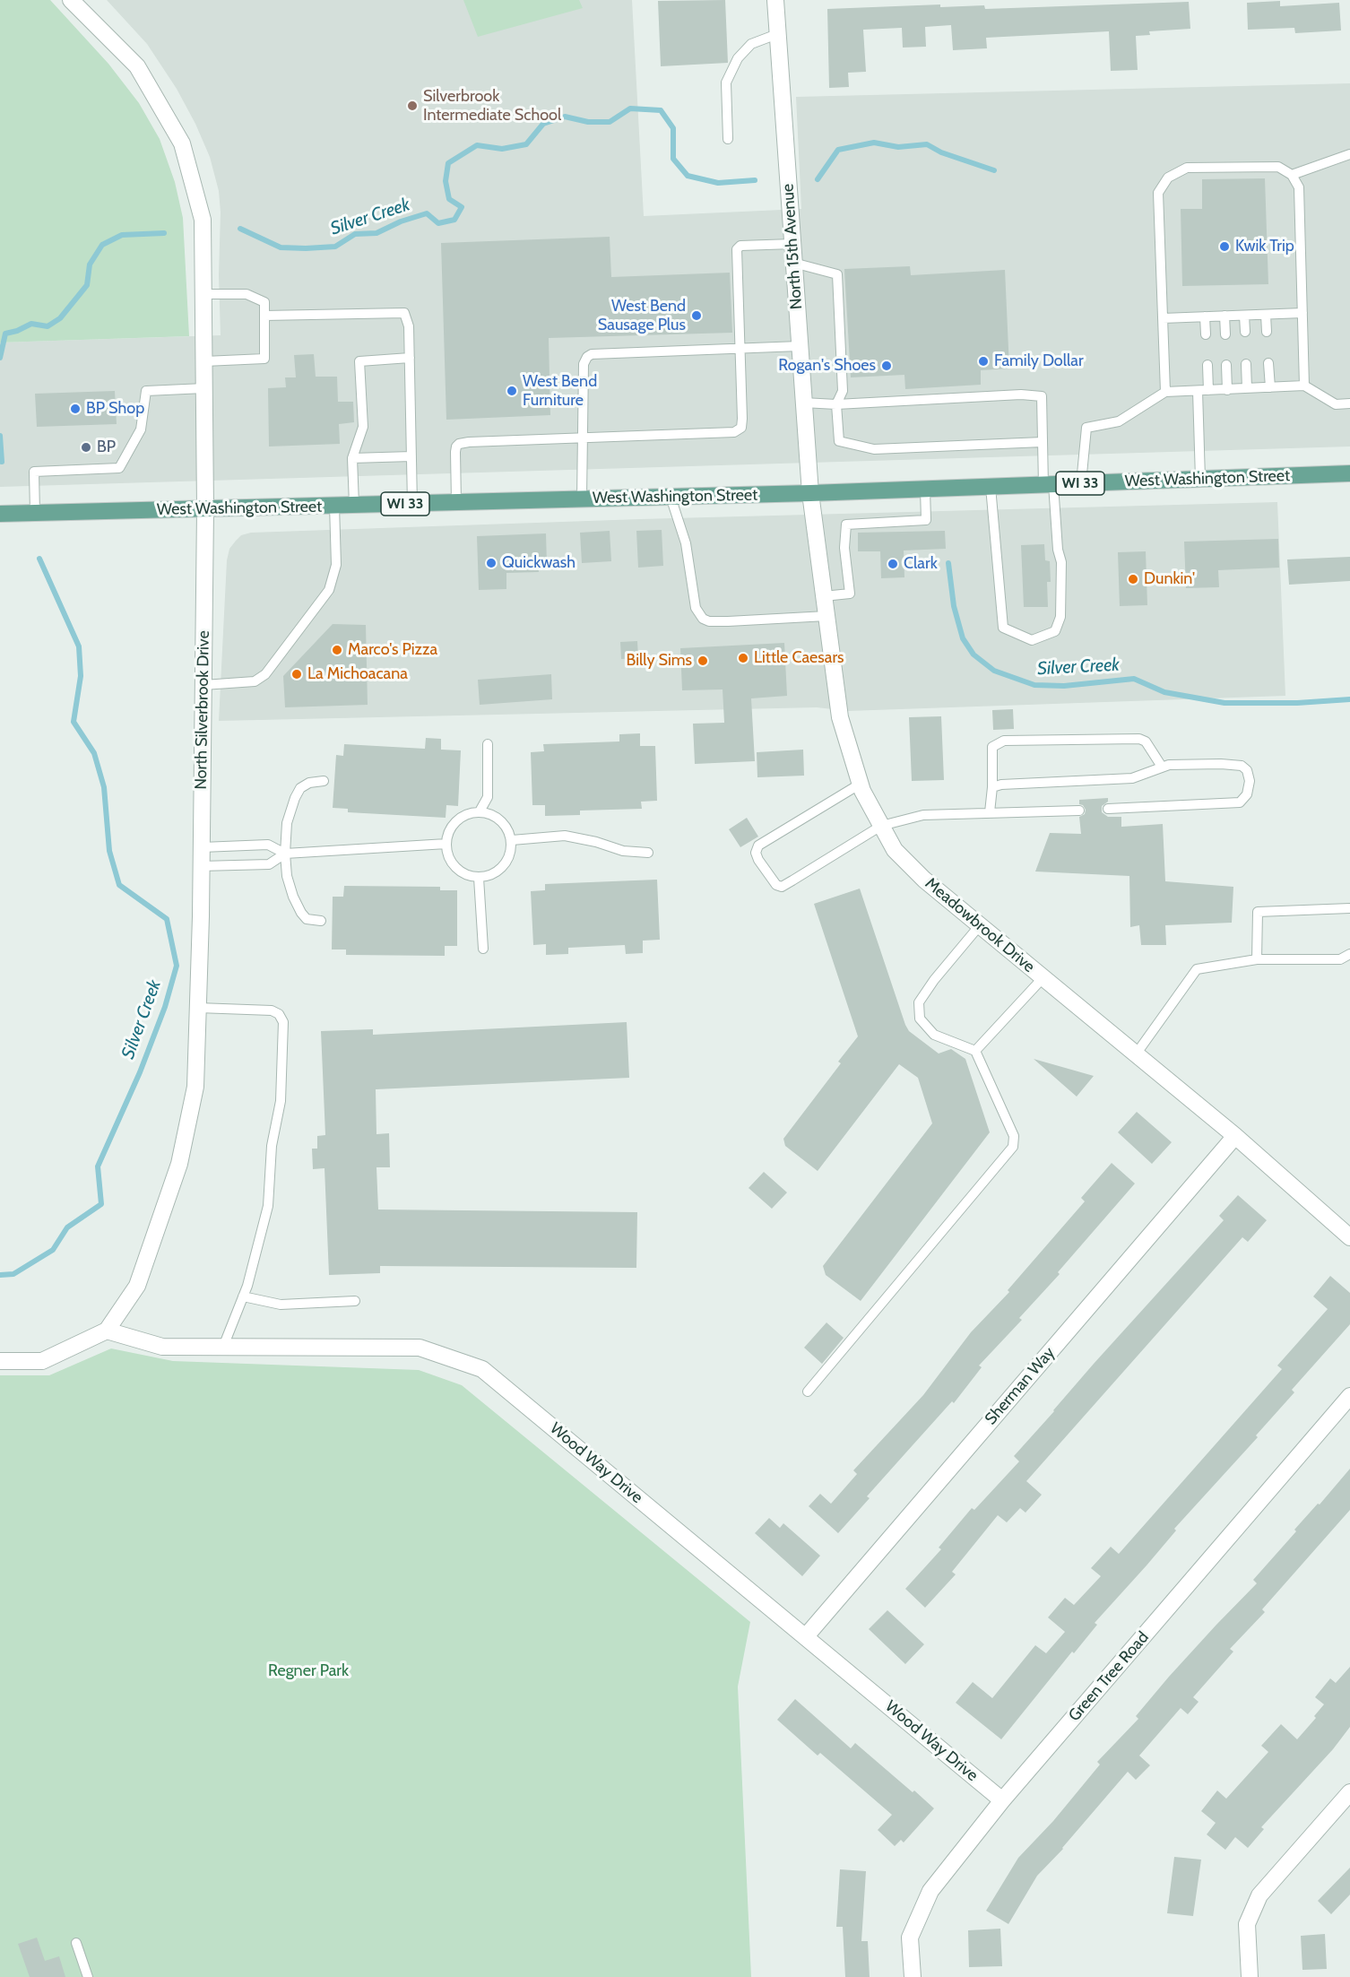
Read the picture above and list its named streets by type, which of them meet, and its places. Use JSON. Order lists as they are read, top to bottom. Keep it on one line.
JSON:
{"streets":{"main road":["West Washington Street","WI 33"],"street":["North 15th Avenue","North Silverbrook Drive","Meadowbrook Drive","Sherman Way","Wood Way Drive","Green Tree Road"]},"crossings":[["North 15th Avenue","West Washington Street"],["North 15th Avenue","Meadowbrook Drive"],["West Washington Street","North Silverbrook Drive"],["West Washington Street","Meadowbrook Drive"],["North Silverbrook Drive","Wood Way Drive"],["Meadowbrook Drive","Sherman Way"],["Sherman Way","Wood Way Drive"],["Wood Way Drive","Green Tree Road"]],"water":["Silver Creek"],"parks":["Regner Park"],"places":["Silverbrook Intermediate School","Kwik Trip","West Bend Sausage Plus","Family Dollar","Rogan's Shoes","West Bend Furniture","BP Shop","BP","Quickwash","Clark","Dunkin'","Marco's Pizza","Little Caesars","Billy Sims","La Michoacana"]}
